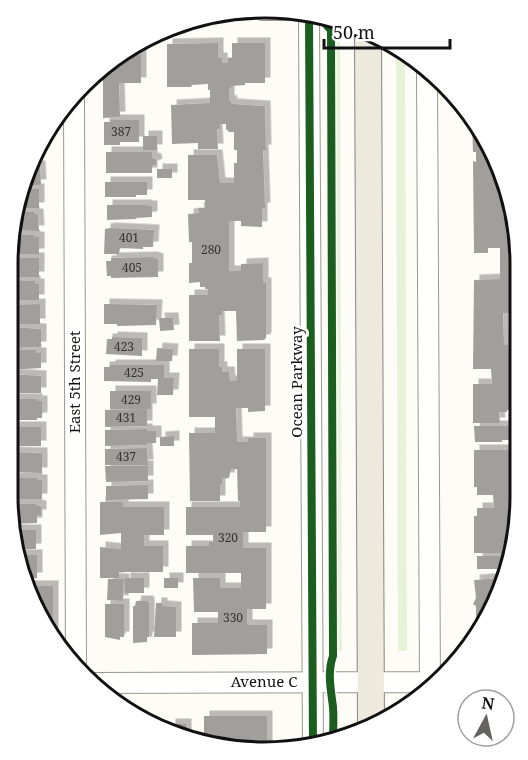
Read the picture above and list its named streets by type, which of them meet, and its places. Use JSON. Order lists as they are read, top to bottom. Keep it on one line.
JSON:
{"streets":{"street":["East 5th Street","Ocean Parkway","Avenue C"]},"crossings":[["Ocean Parkway","Avenue C"]],"house_numbers":["387","401","280","405","423","425","429","431","437","320","330"],"scale_bar":"50 m","north":"top"}
